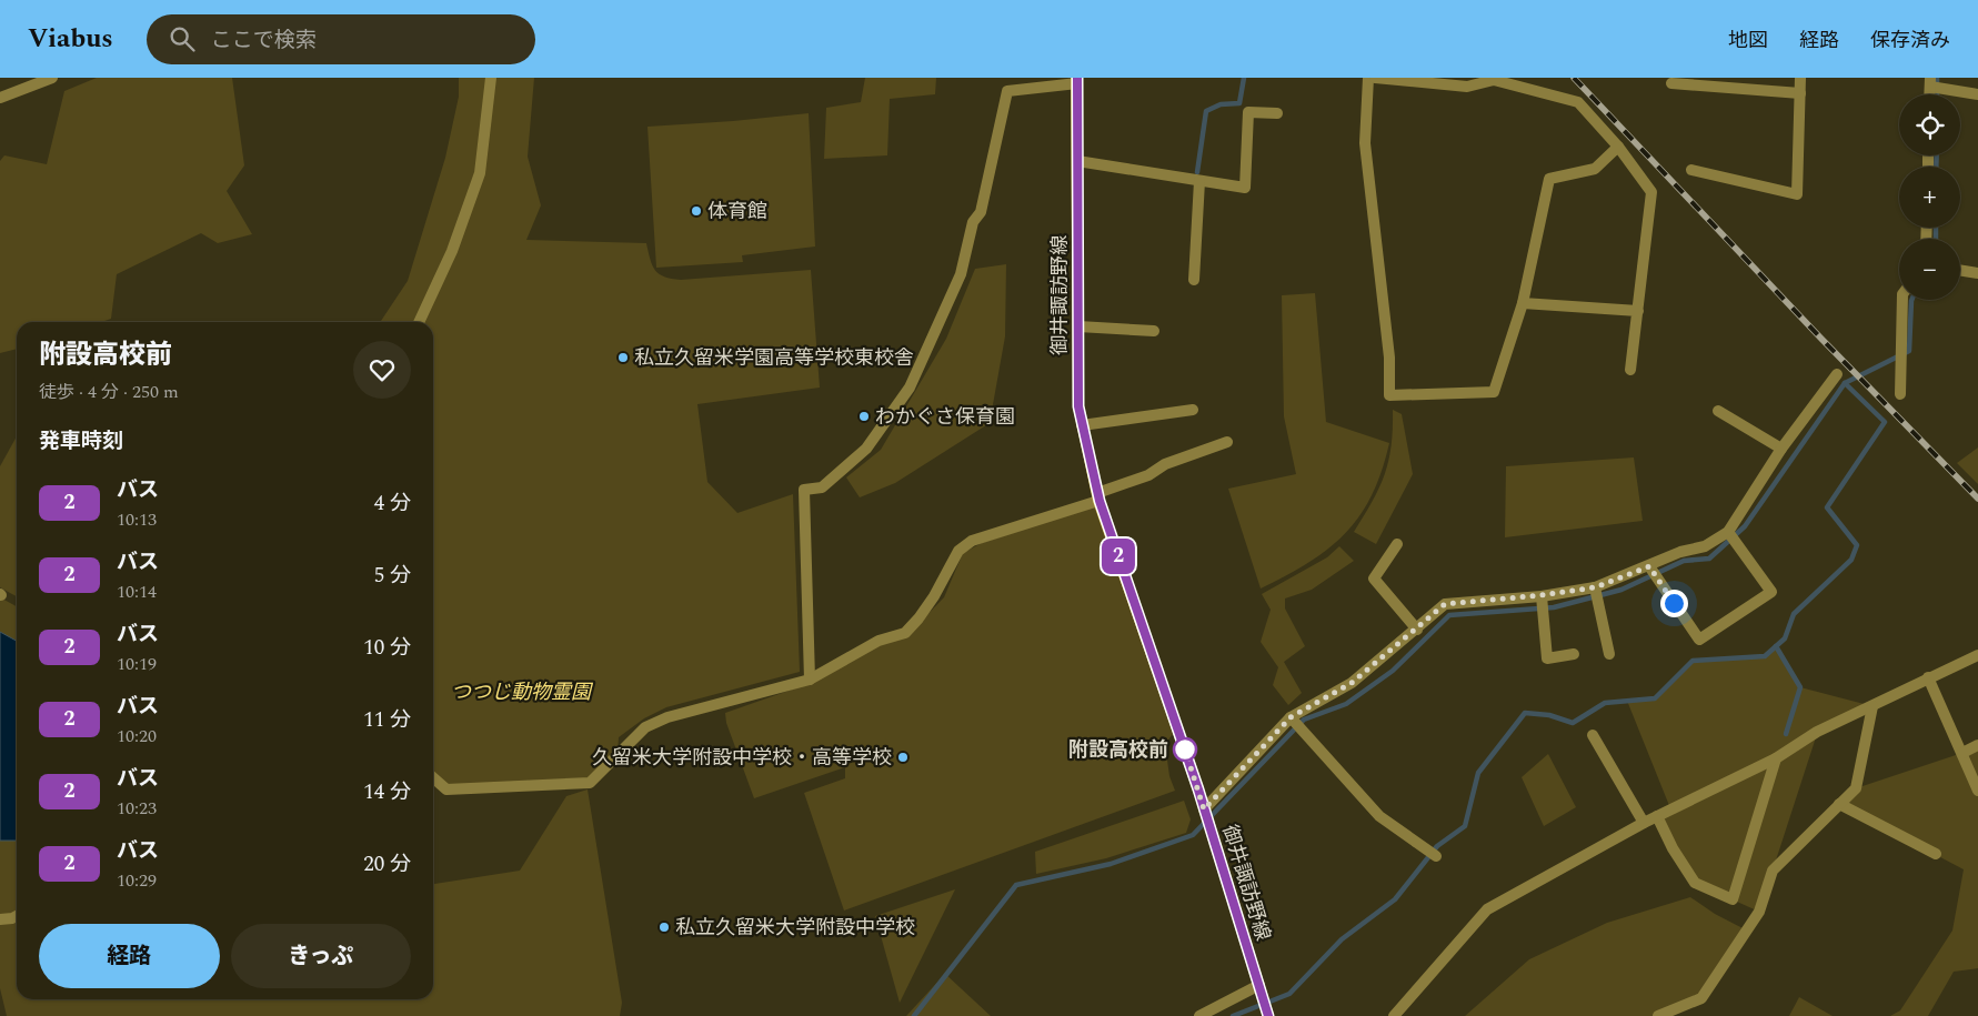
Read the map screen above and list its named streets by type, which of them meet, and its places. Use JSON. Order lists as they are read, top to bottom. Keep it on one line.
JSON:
{"streets":{"main road":["御井諏訪野線"]},"parks":["つつじ動物霊園"],"places":["体育館","私立久留米学園高等学校東校舎","わかぐさ保育園","附設高校前","久留米大学附設中学校・高等学校","私立久留米大学附設中学校"],"lines":["bus line 2"],"page":{"header":"Viabus","search":"ここで検索","nav":["地図","経路","保存済み"],"on_map":"2","map_buttons":["+","−"],"heading":[["附設高校前","徒歩 · 4 分 · 250 m"],"発車時刻"],"list":[{"mark":"2","name":"バス","note":"10:13","value":"4 分"},{"mark":"2","name":"バス","note":"10:14","value":"5 分"},{"mark":"2","name":"バス","note":"10:19","value":"10 分"},{"mark":"2","name":"バス","note":"10:20","value":"11 分"},{"mark":"2","name":"バス","note":"10:23","value":"14 分"},{"mark":"2","name":"バス","note":"10:29","value":"20 分"}],"buttons":["経路","きっぷ"]}}
